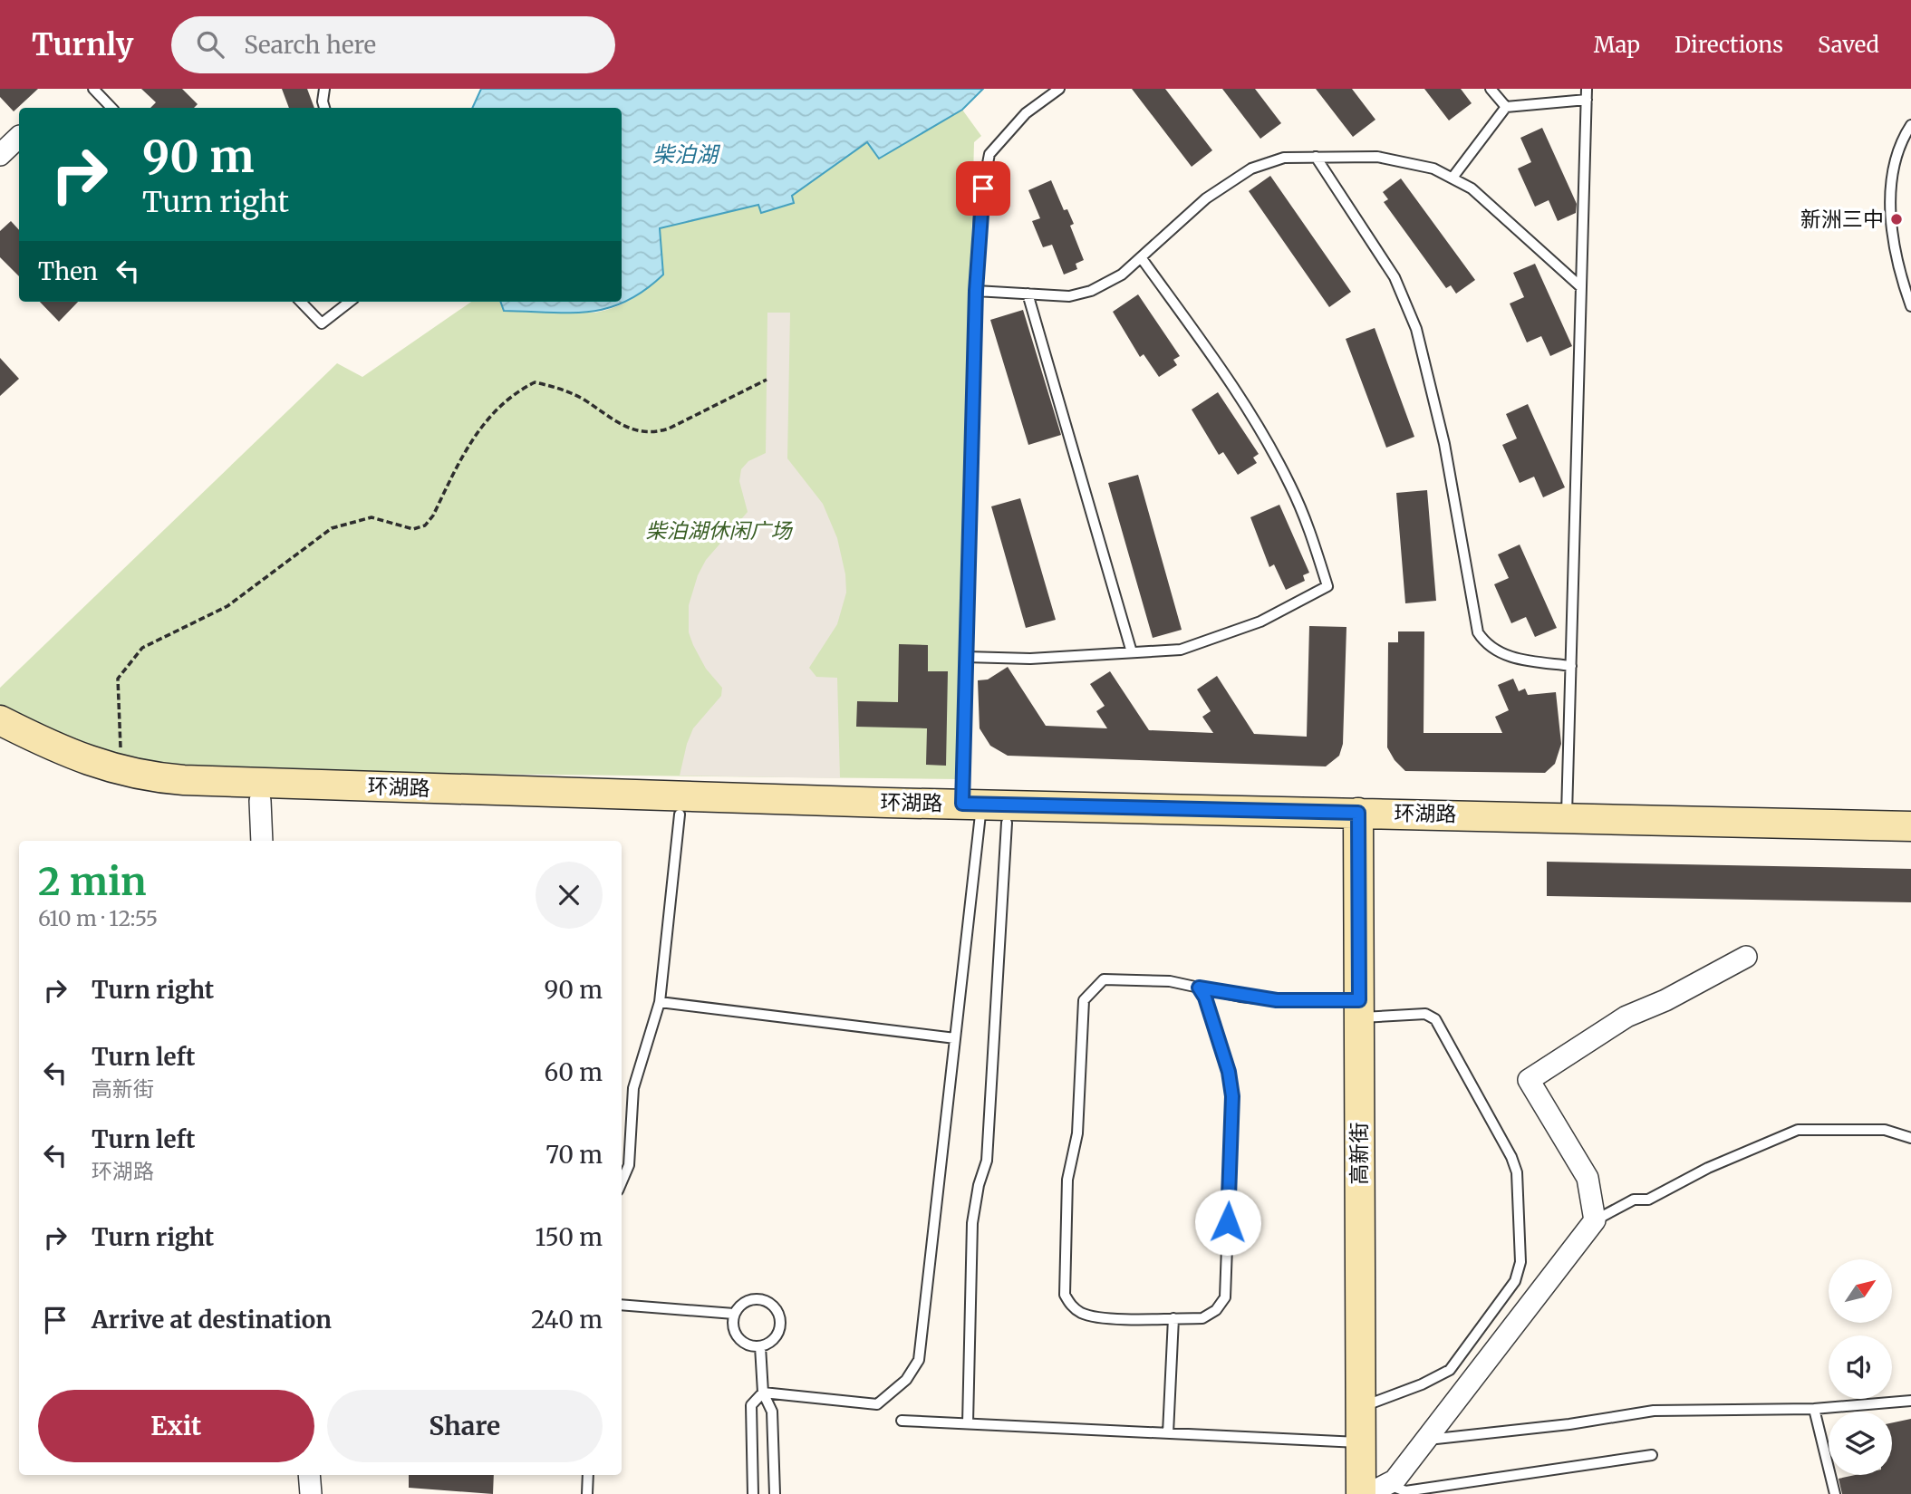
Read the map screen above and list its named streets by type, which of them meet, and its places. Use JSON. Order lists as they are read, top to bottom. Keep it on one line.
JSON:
{"streets":{"street":["环湖路","高新街"]},"crossings":[["环湖路","高新街"]],"water":["柴泊湖"],"parks":["柴泊湖休闲广场"],"places":["新洲三中"],"north":"top right","page":{"header":"Turnly","search":"Search here","nav":["Map","Directions","Saved"],"turn":["90 m","Turn right"],"then":"Then","heading":["2 min","610 m · 12:55"],"list":[{"name":"Turn right","value":"90 m"},{"name":"Turn left","note":"高新街","value":"60 m"},{"name":"Turn left","note":"环湖路","value":"70 m"},{"name":"Turn right","value":"150 m"},{"name":"Arrive at destination","value":"240 m"}],"buttons":["Exit","Share"]}}
